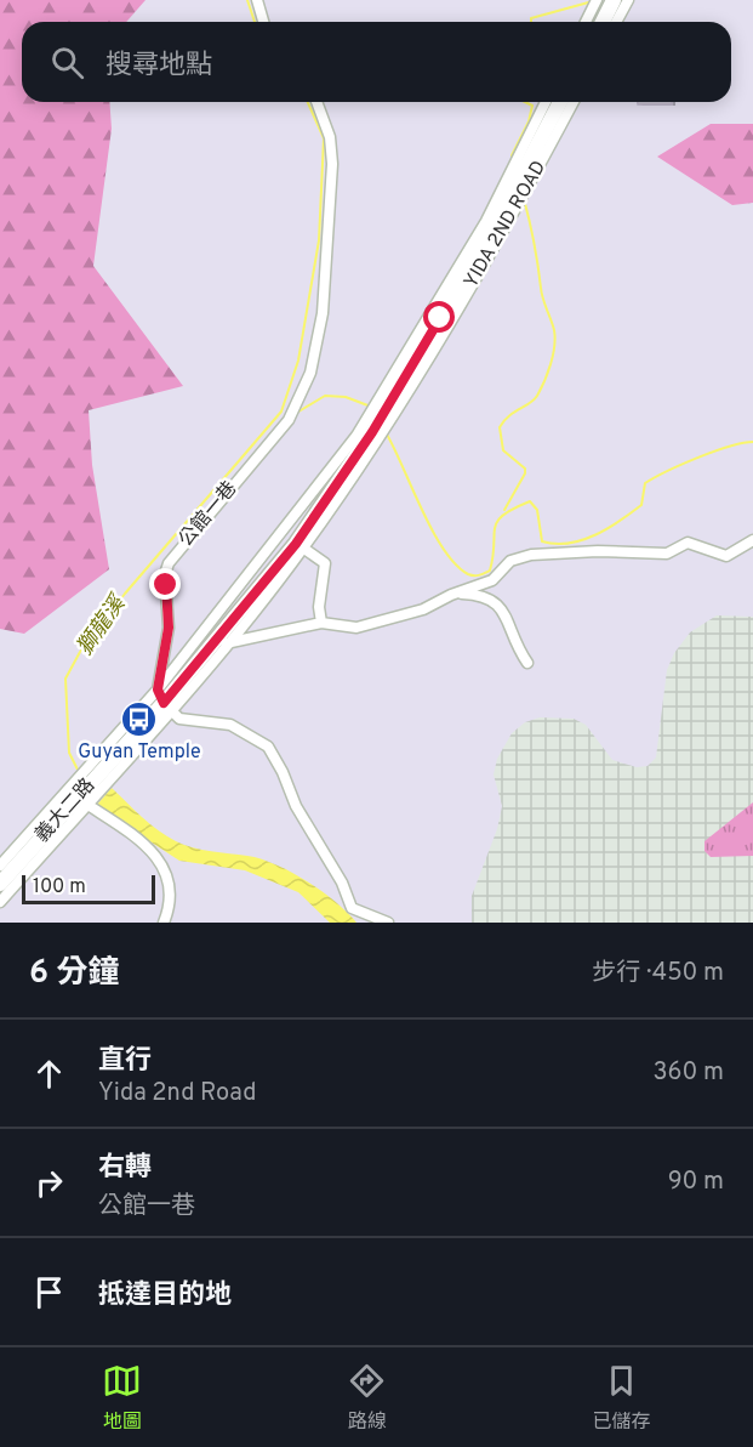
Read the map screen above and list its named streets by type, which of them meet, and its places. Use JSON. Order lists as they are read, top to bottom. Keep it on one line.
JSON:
{"streets":{"street":["YIDA 2ND ROAD","公館一巷","義大二路"]},"crossings":[["YIDA 2ND ROAD","公館一巷"],["YIDA 2ND ROAD","義大二路"]],"water":["獅龍溪"],"places":{"bus stop":["Guyan Temple"]},"scale_bar":"100 m","page":{"search":"搜尋地點","scale":"100 m","heading":["6 分鐘","步行 · 450 m"],"list":[["直行","Yida 2nd Road","360 m"],["右轉","公館一巷","90 m"],"抵達目的地"],"nav":["地圖","路線","已儲存"]}}
